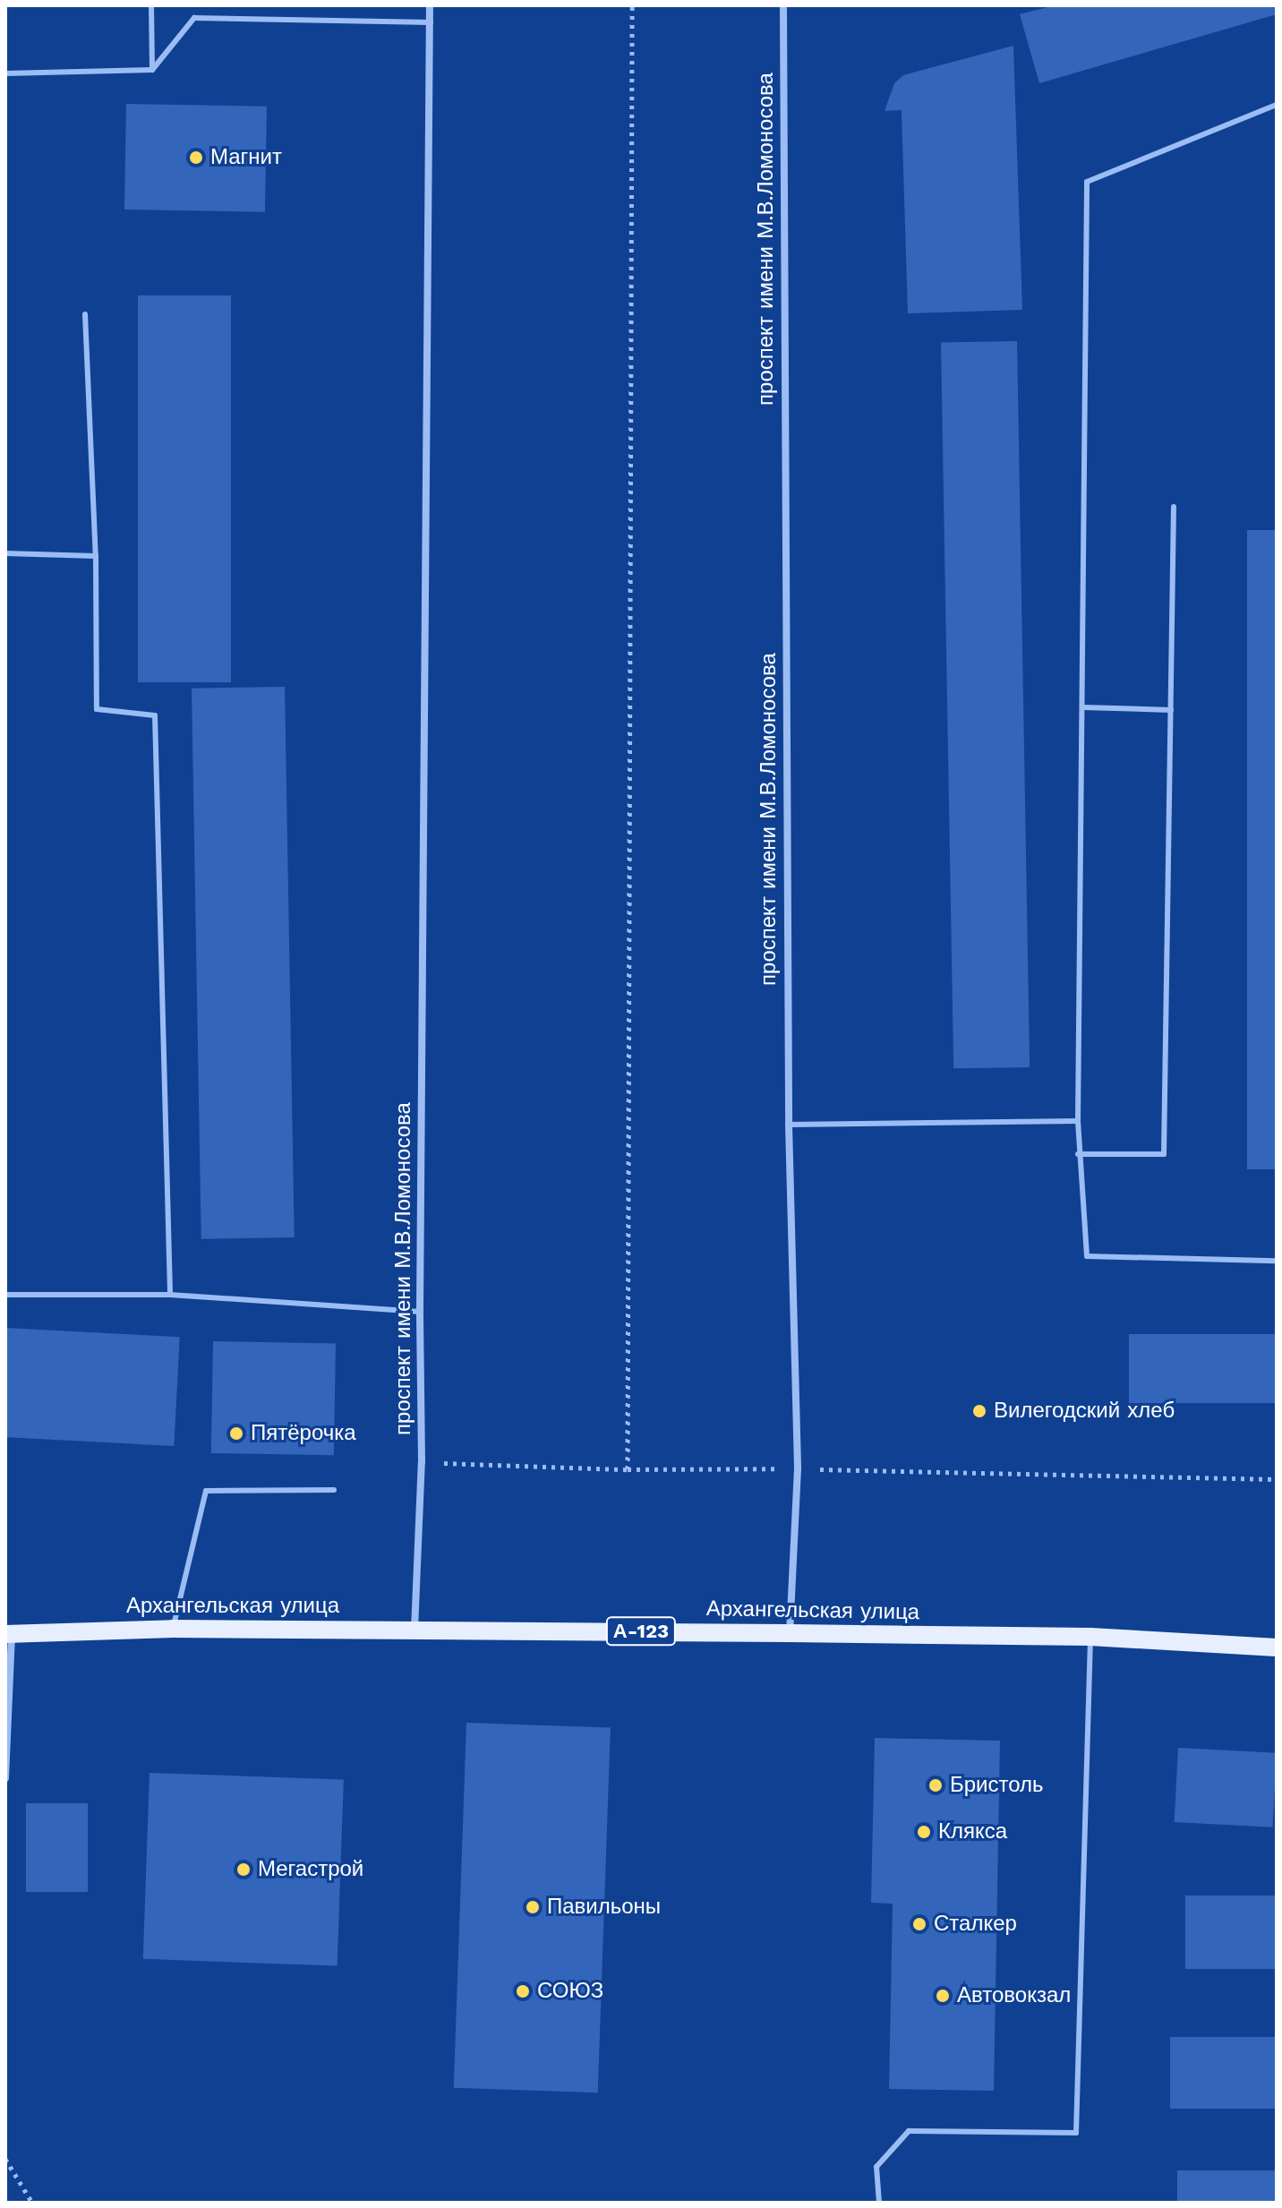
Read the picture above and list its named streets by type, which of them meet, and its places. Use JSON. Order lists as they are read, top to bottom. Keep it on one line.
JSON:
{"streets":{"main road":["Архангельская улица","А-123"],"street":["проспект имени М.В.Ломоносова"]},"crossings":[["проспект имени М.В.Ломоносова","Архангельская улица"]],"places":["Магнит","Вилегодский хлеб","Пятёрочка","Бристоль","Клякса","Мегастрой","Павильоны","Сталкер","СОЮЗ","Автовокзал"]}
